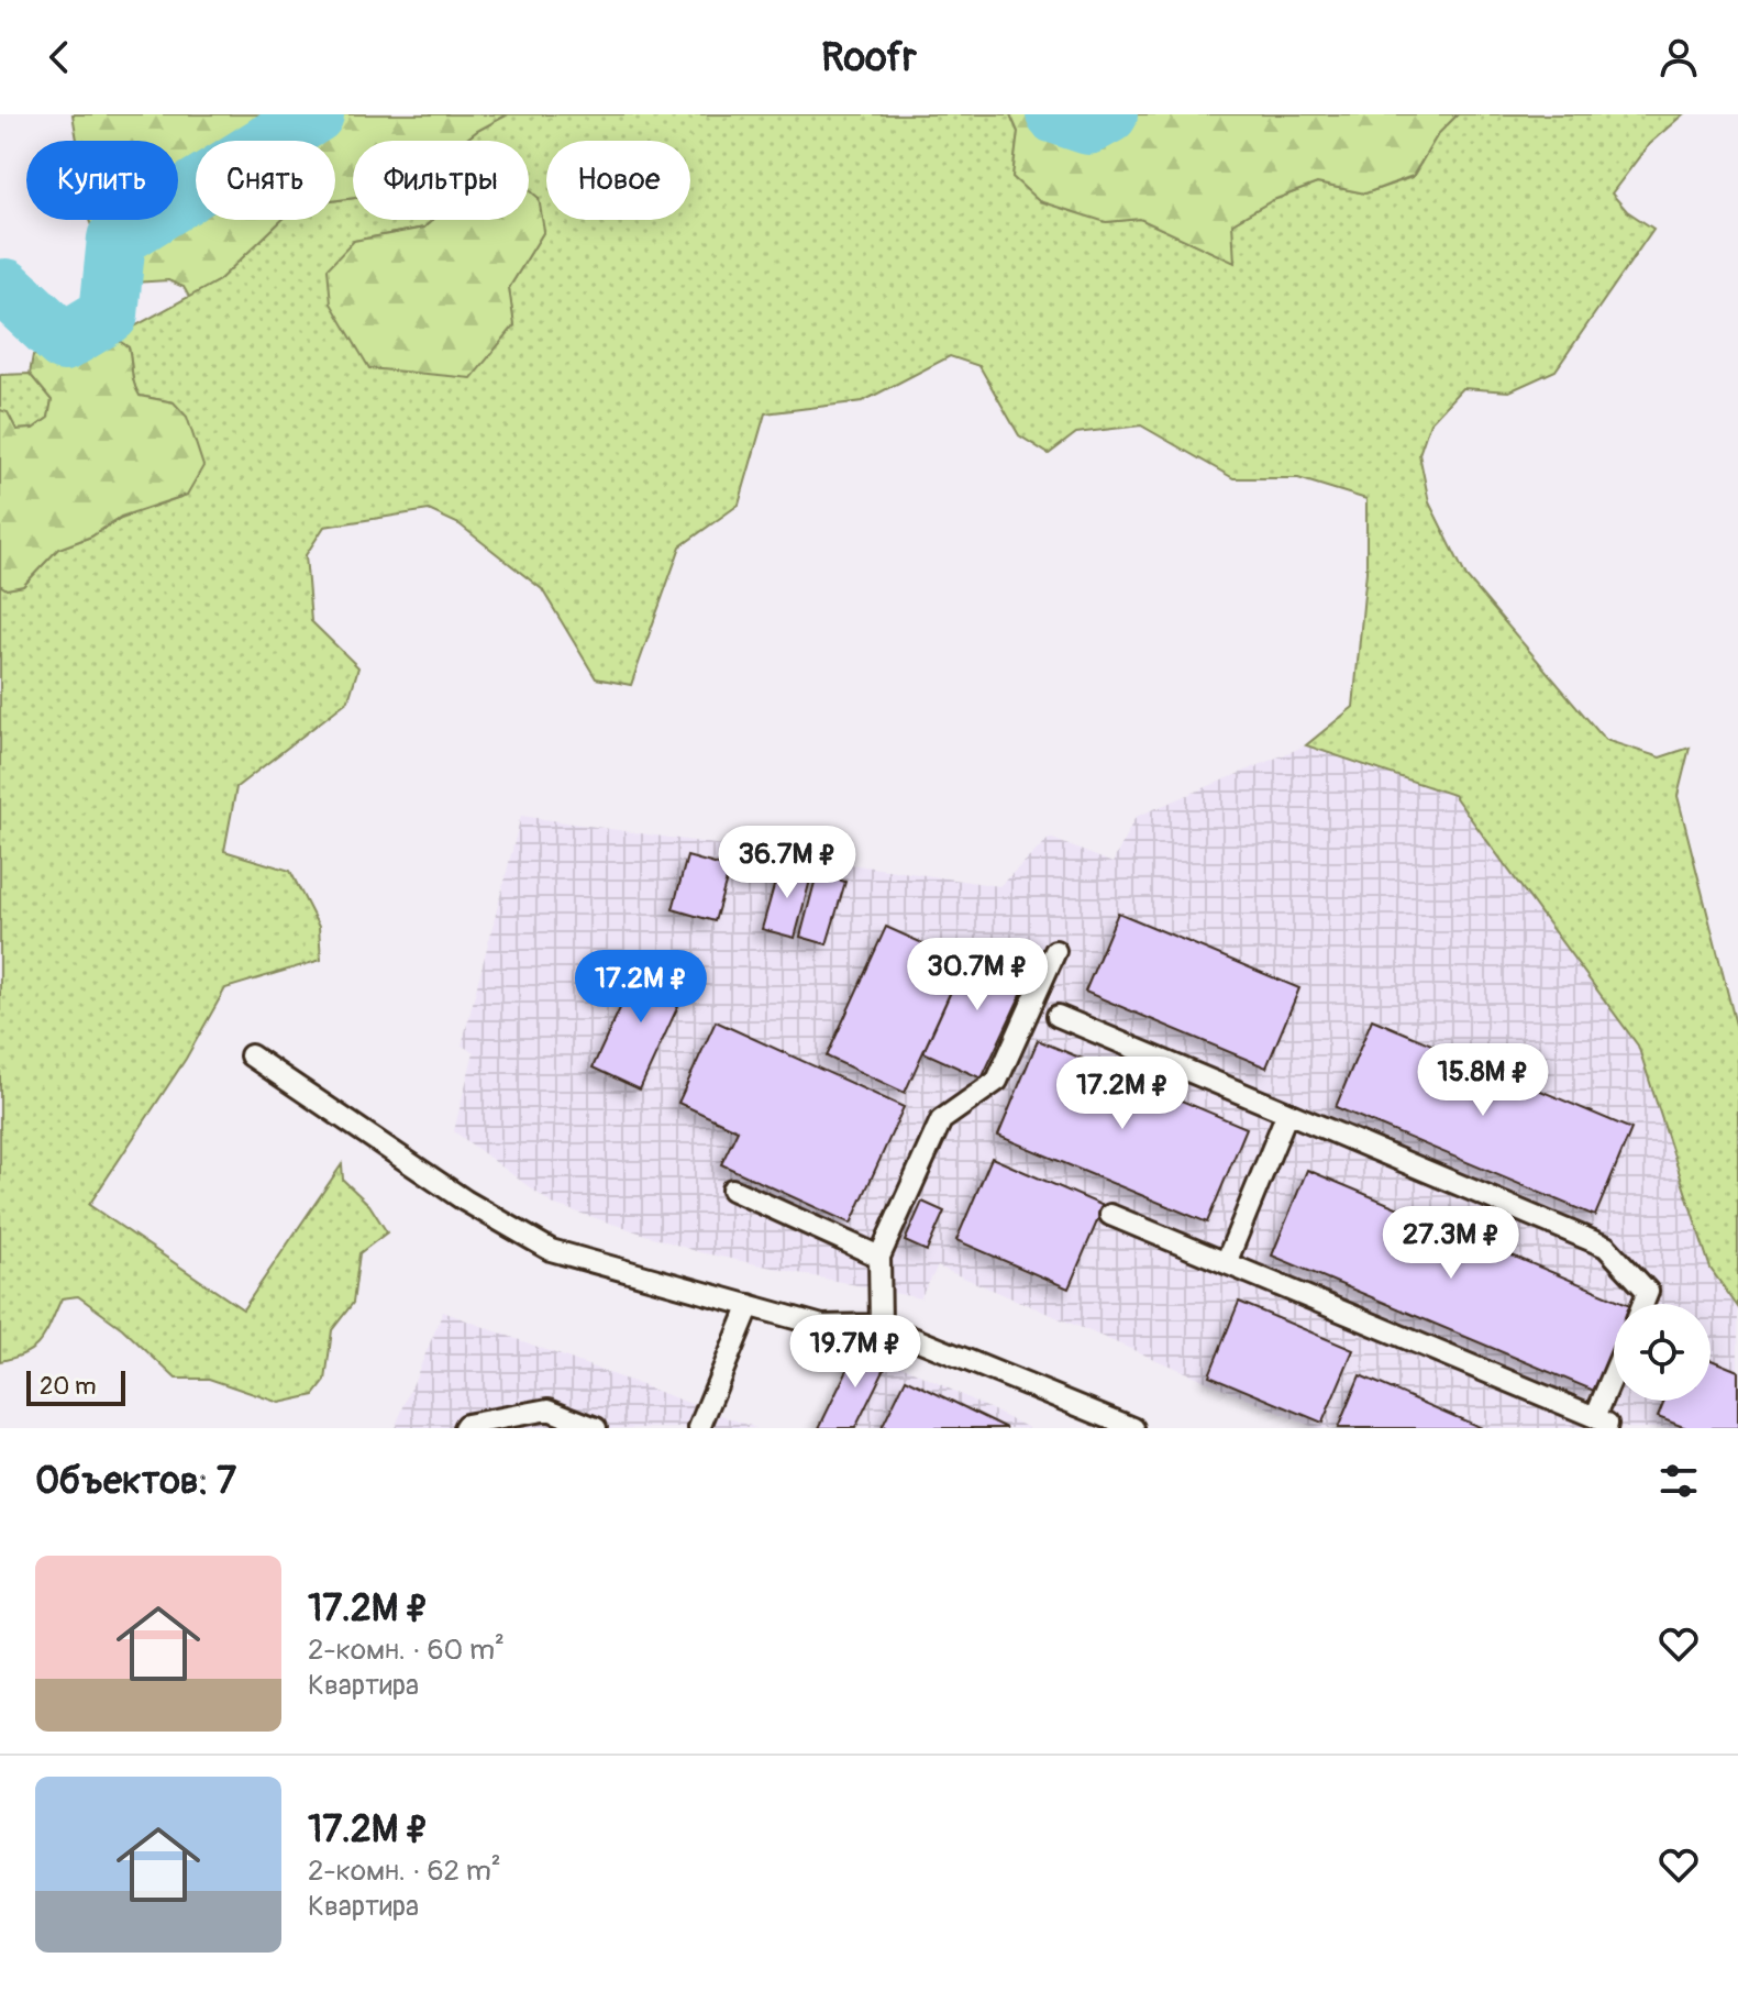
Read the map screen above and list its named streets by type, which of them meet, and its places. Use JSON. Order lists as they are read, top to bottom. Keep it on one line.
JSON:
{"scale_bar":"20 m","page":{"header":"Roofr","chip":["Купить","Снять","Фильтры","Новое"],"price":["36.7M ₽","30.7M ₽","17.2M ₽","15.8M ₽","17.2M ₽","27.3M ₽","19.7M ₽"],"scale":"20 m","heading":"Объектов: 7","list":[{"name":"17.2M ₽","note":"2-комн. · 60 m² · Квартира"},{"name":"17.2M ₽","note":"2-комн. · 62 m² · Квартира"}]}}
